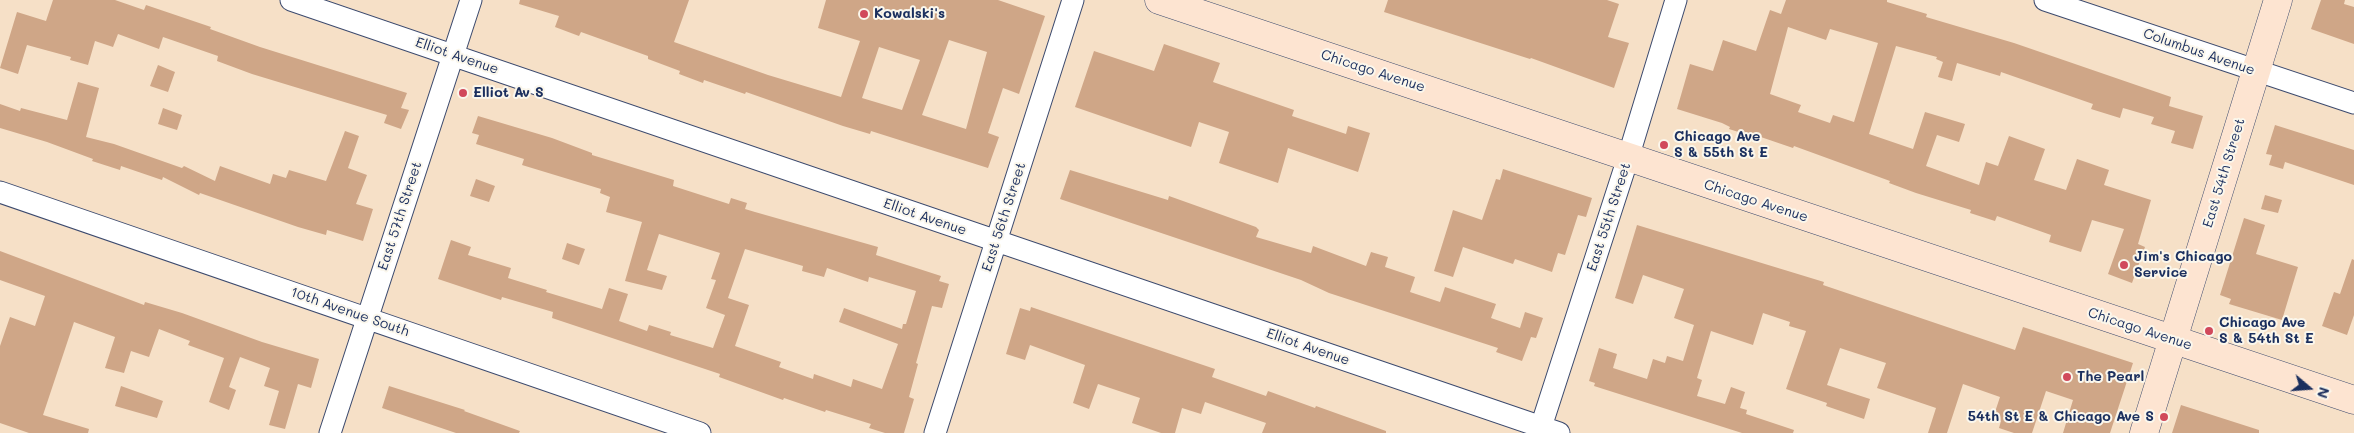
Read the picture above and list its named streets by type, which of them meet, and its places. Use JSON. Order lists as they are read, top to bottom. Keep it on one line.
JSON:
{"streets":{"street":["Columbus Avenue","Elliot Avenue","Chicago Avenue","East 54th Street","East 57th Street","East 56th Street","East 55th Street","10th Avenue South"]},"crossings":[["Columbus Avenue","East 54th Street"],["Elliot Avenue","East 57th Street"],["Elliot Avenue","East 56th Street"],["Elliot Avenue","East 55th Street"],["Chicago Avenue","East 54th Street"],["Chicago Avenue","East 55th Street"],["East 57th Street","10th Avenue South"]],"places":["Kowalski's","Elliot Av S","Chicago Ave S & 55th St E","Jim's Chicago Service","Chicago Ave S & 54th St E","The Pearl","54th St E & Chicago Ave S"],"north":"right"}
